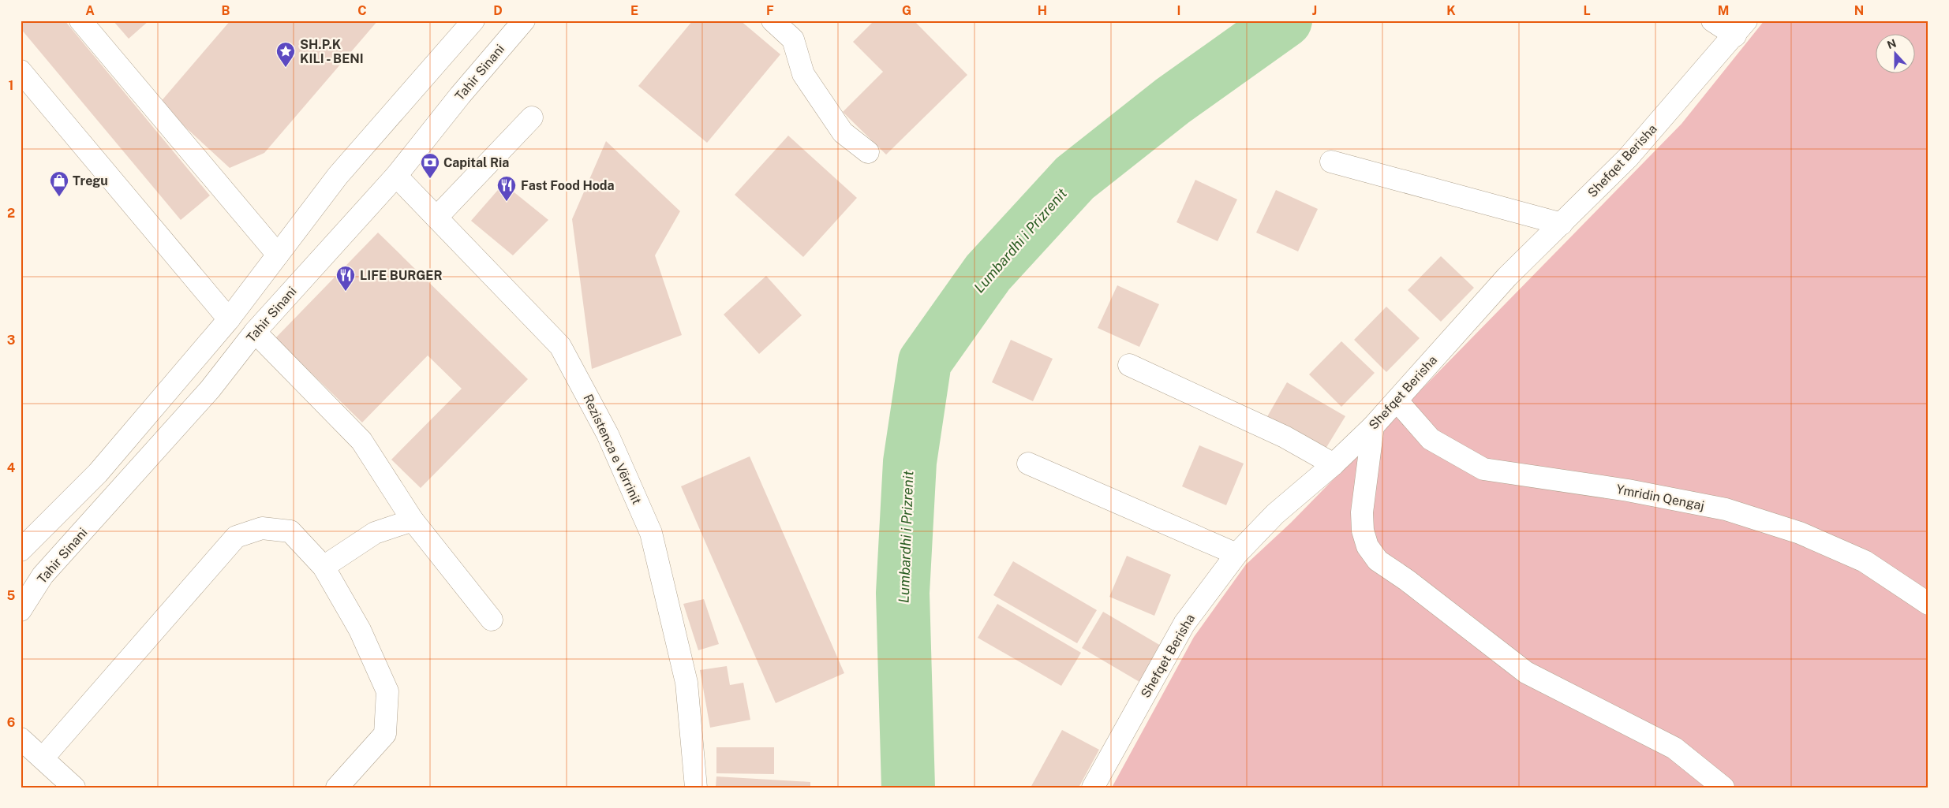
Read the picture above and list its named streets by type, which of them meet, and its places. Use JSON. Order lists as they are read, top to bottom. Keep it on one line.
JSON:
{"streets":{"street":["Tahir Sinani","Shefqet Berisha","Rezistenca e Vërrinit","Ymridin Qengaj"]},"crossings":[["Tahir Sinani","Rezistenca e Vërrinit"],["Shefqet Berisha","Ymridin Qengaj"]],"water":["Lumbardhi i Prizrenit"],"places":{"place":["SH.P.K KILI - BENI"],"bank":["Capital Ria"],"shop":["Tregu"],"restaurant":["Fast Food Hoda","LIFE BURGER"]},"north":"top","grid":{"columns":["A","B","C","D","E","F","G","H","I","J","K","L","M","N"],"rows":["1","2","3","4","5","6"]}}
